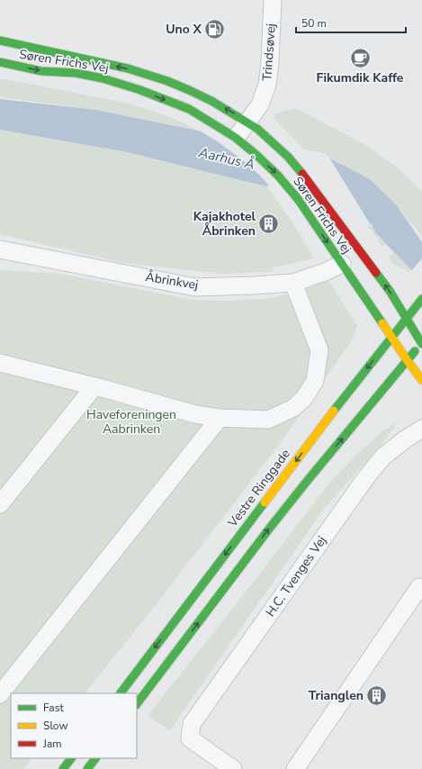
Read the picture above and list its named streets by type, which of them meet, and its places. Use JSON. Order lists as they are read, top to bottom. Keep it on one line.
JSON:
{"streets":{"street":["Trindsøvej","Søren Frichs Vej","Åbrinkvej","Vestre Ringgade","H.C. Tvenges Vej"]},"crossings":[["Trindsøvej","Søren Frichs Vej"],["Søren Frichs Vej","Åbrinkvej"],["Søren Frichs Vej","Vestre Ringgade"]],"water":["Aarhus Å"],"parks":["Haveforeningen Aabrinken"],"places":{"fuel station":["Uno X"],"cafe":["Fikumdik Kaffe"],"building":["Kajakhotel Åbrinken","Trianglen"]},"legend":["Fast","Slow","Jam"],"scale_bar":"50 m"}
